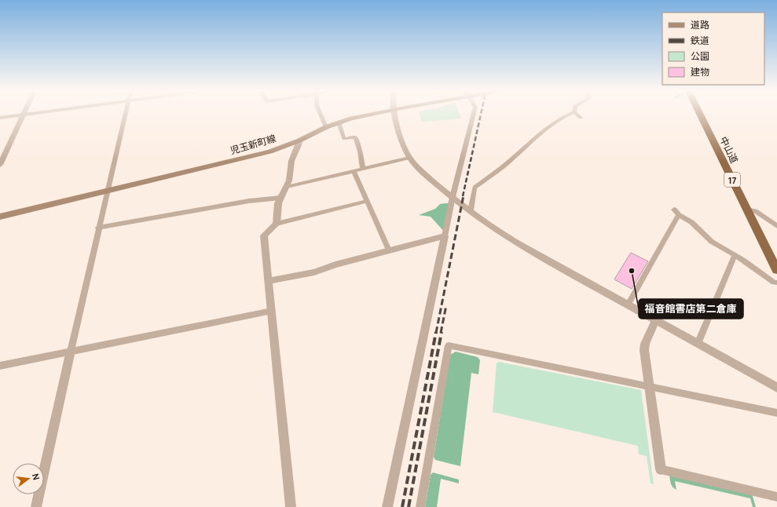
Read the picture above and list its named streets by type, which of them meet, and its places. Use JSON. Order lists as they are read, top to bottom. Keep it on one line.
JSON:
{"streets":{"highway":["中山道","17"],"main road":["児玉新町線"]},"places":["福音館書店第二倉庫"],"legend":["道路","鉄道","公園","建物"],"north":"right"}
